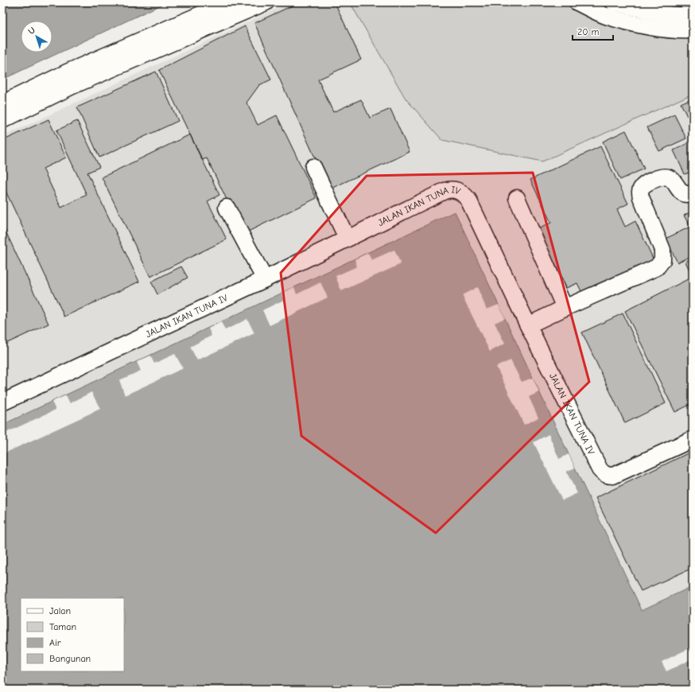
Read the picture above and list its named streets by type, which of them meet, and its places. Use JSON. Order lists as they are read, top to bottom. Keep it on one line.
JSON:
{"streets":{"lane":["JALAN IKAN TUNA IV"]},"legend":["Jalan","Taman","Air","Bangunan"],"scale_bar":"20 m","north":"top left"}
